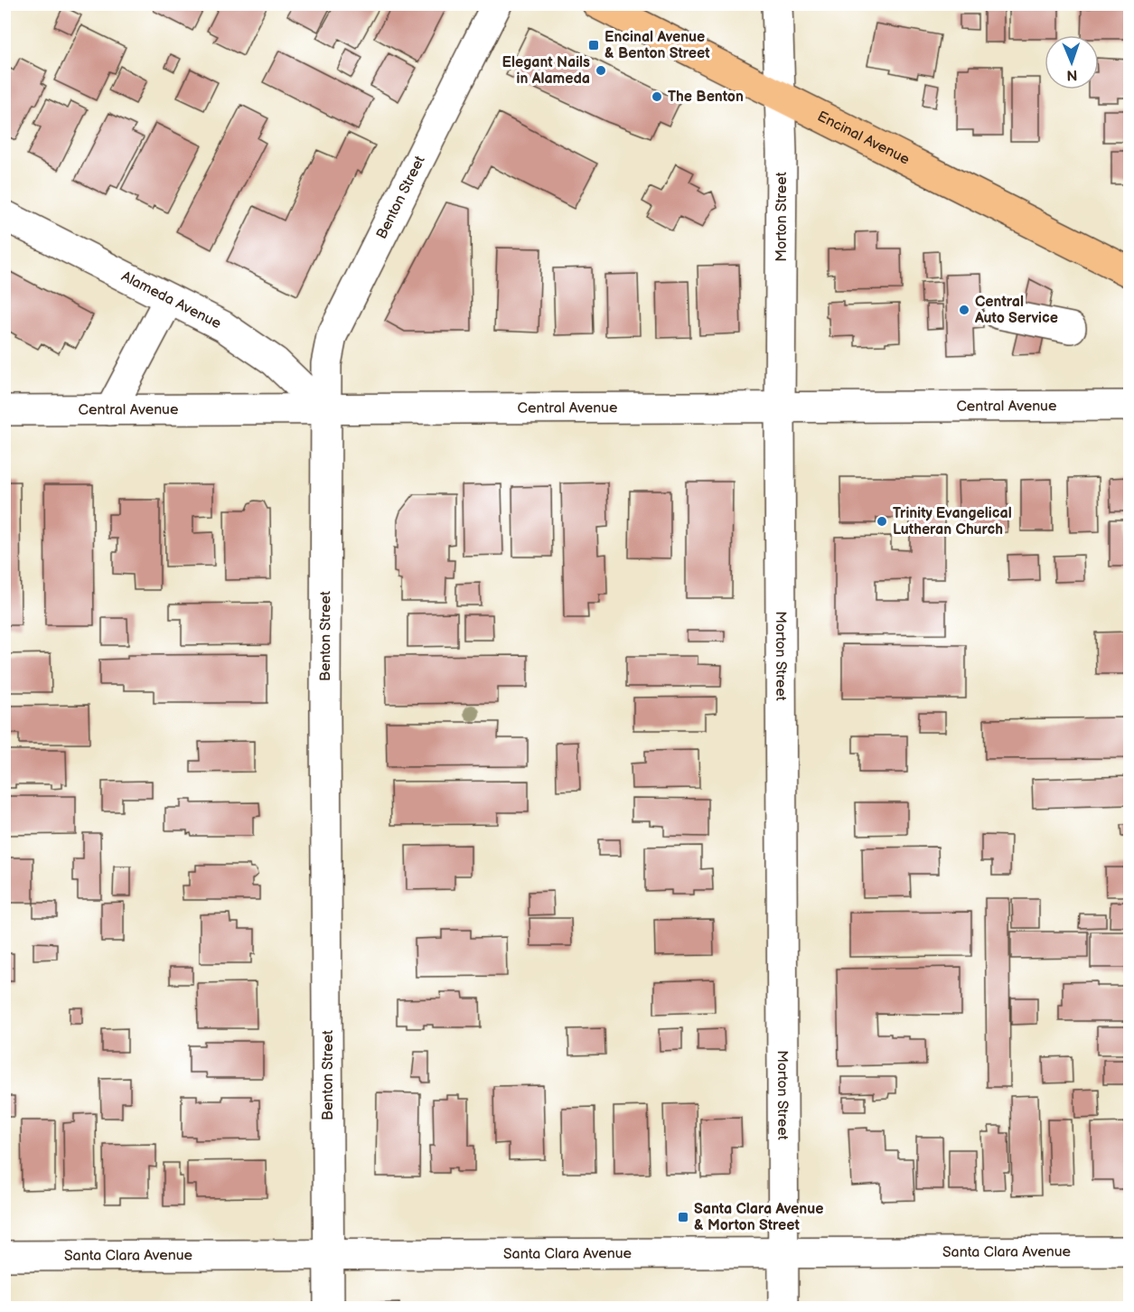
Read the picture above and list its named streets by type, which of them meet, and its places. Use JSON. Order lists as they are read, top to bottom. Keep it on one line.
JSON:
{"streets":{"main road":["Encinal Avenue"],"street":["Benton Street","Morton Street","Alameda Avenue","Central Avenue","Santa Clara Avenue"]},"crossings":[["Encinal Avenue","Morton Street"],["Benton Street","Alameda Avenue"],["Benton Street","Central Avenue"],["Benton Street","Santa Clara Avenue"],["Morton Street","Central Avenue"],["Morton Street","Santa Clara Avenue"],["Alameda Avenue","Central Avenue"]],"places":{"transit":["Encinal Avenue & Benton Street","Santa Clara Avenue & Morton Street"],"other":["Elegant Nails in Alameda","The Benton","Central Auto Service","Trinity Evangelical Lutheran Church"]},"north":"bottom"}
